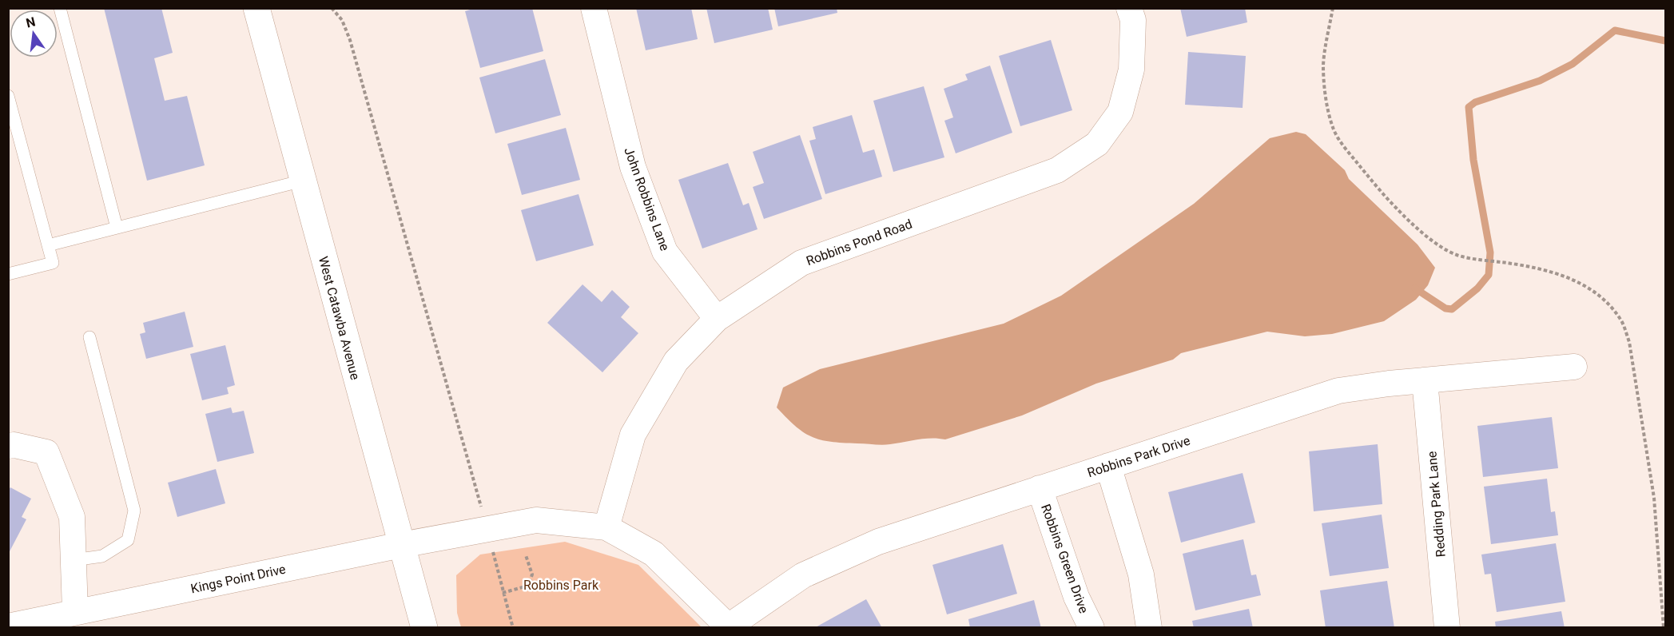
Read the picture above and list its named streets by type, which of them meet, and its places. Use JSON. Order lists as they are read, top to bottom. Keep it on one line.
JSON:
{"streets":{"main road":["West Catawba Avenue"],"street":["John Robbins Lane","Robbins Pond Road","Robbins Park Drive","Redding Park Lane","Robbins Green Drive","Kings Point Drive"]},"crossings":[["John Robbins Lane","Robbins Pond Road"],["Robbins Pond Road","Kings Point Drive"],["West Catawba Avenue","Kings Point Drive"],["Robbins Park Drive","Redding Park Lane"],["Robbins Park Drive","Robbins Green Drive"]],"parks":["Robbins Park"],"north":"top"}
